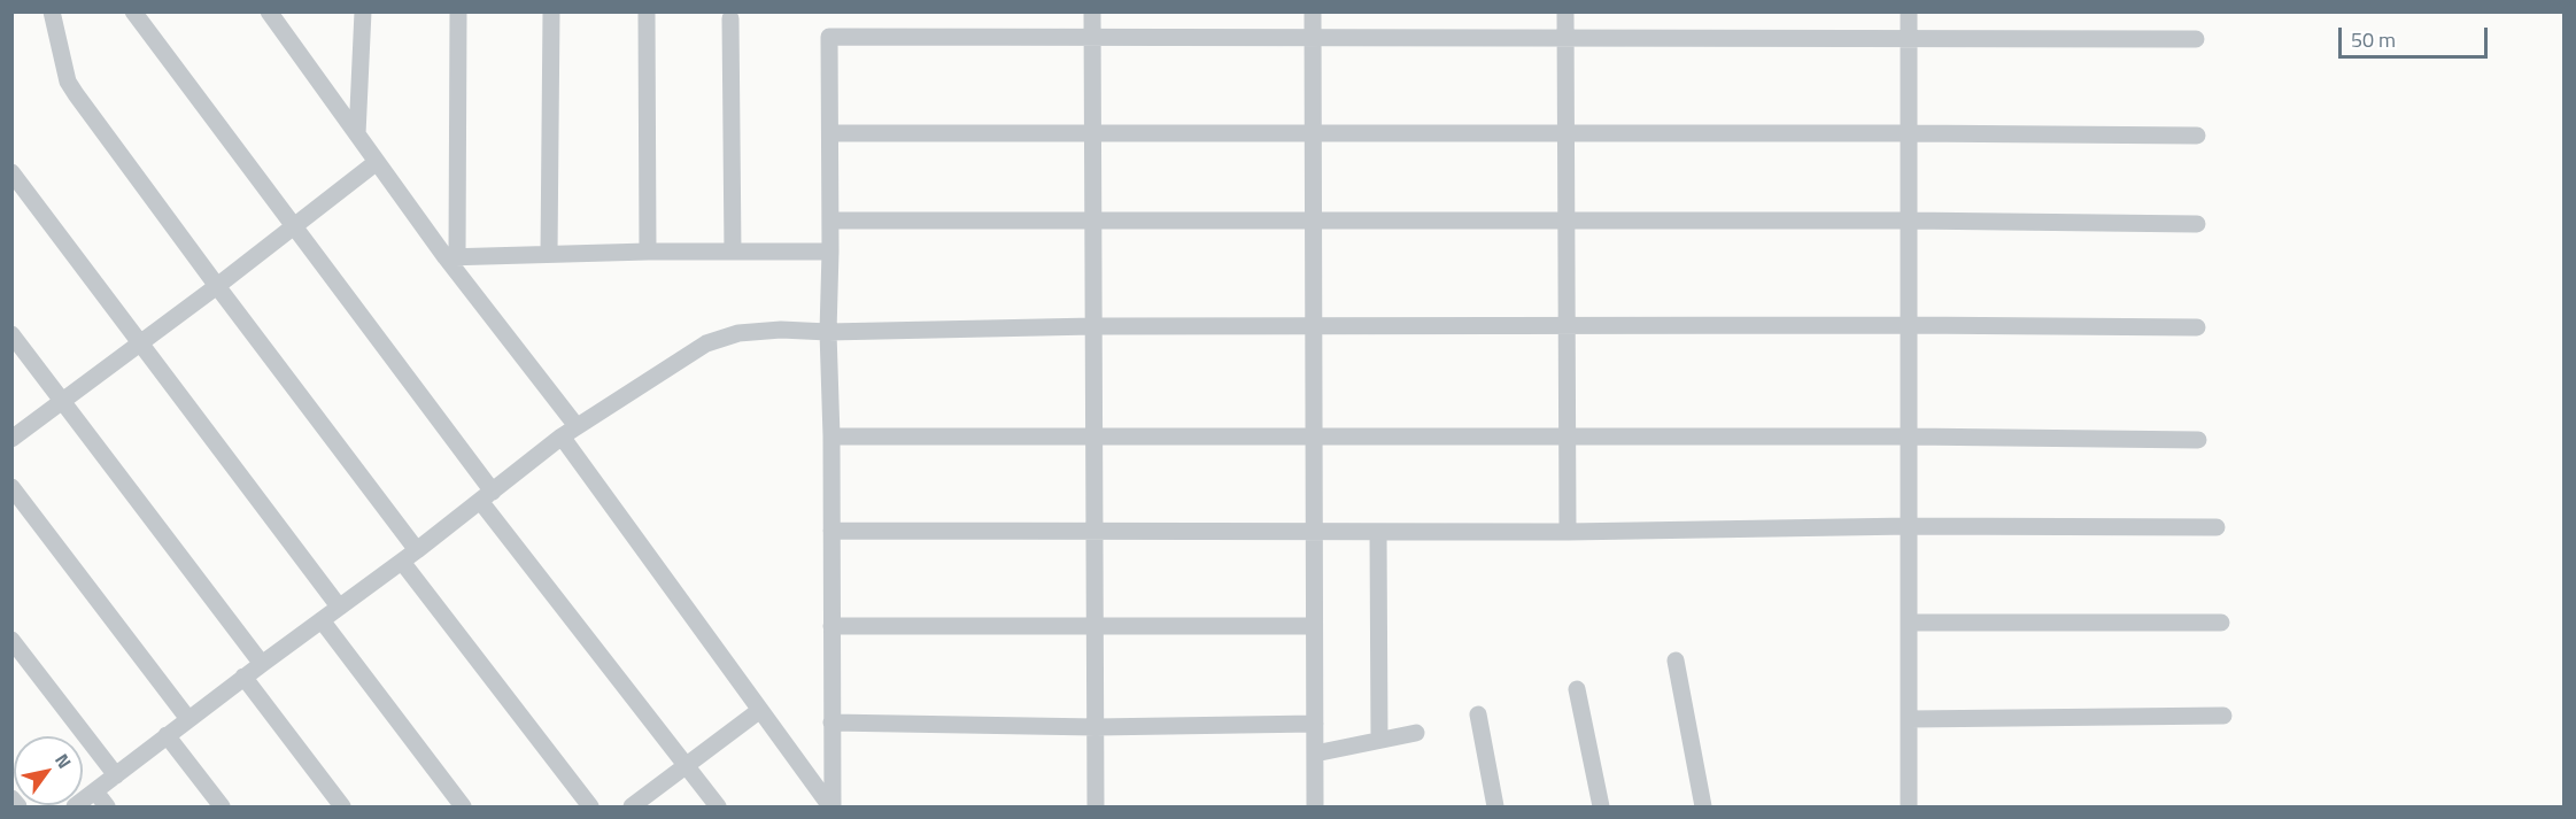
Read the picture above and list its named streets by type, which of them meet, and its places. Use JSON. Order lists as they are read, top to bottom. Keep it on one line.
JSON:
{"scale_bar":"50 m","north":"top right"}
